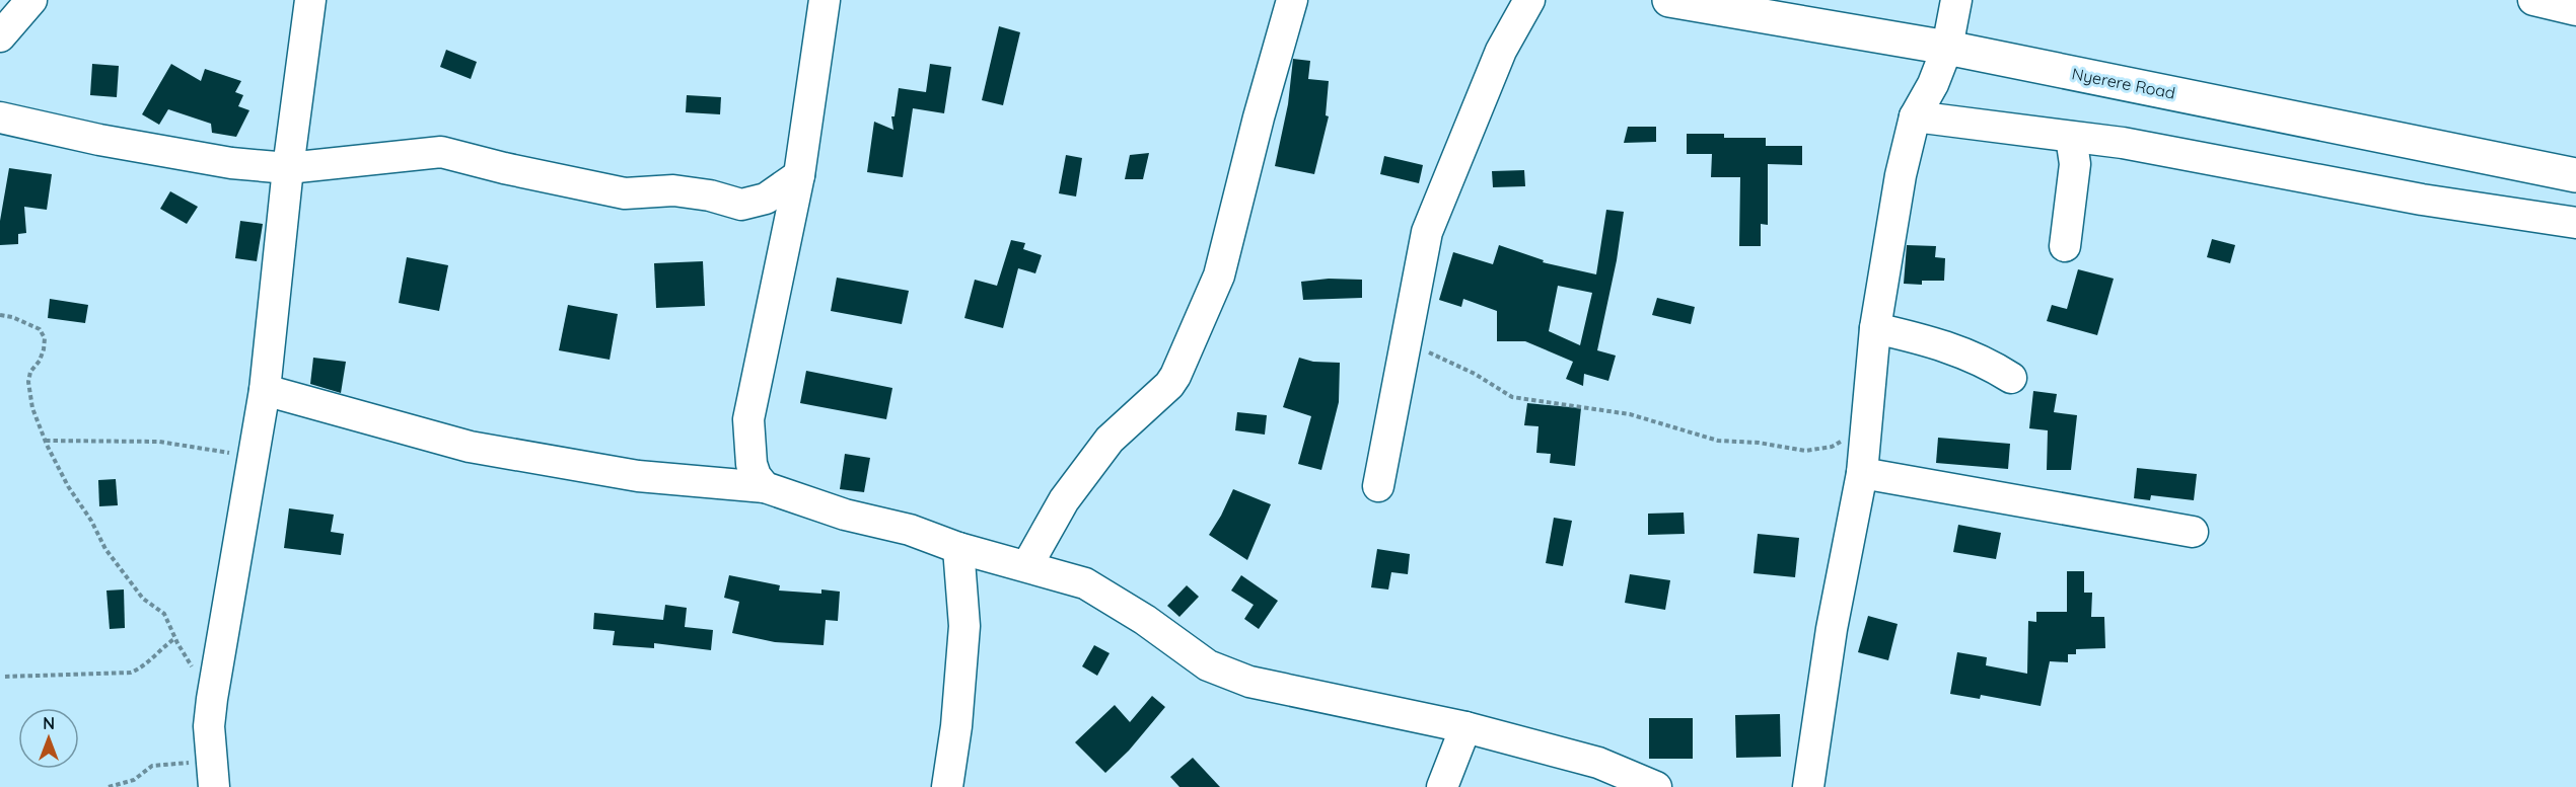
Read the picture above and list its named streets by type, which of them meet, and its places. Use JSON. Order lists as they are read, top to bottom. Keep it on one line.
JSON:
{"streets":{"highway":["Nyerere Road"]},"north":"top"}
